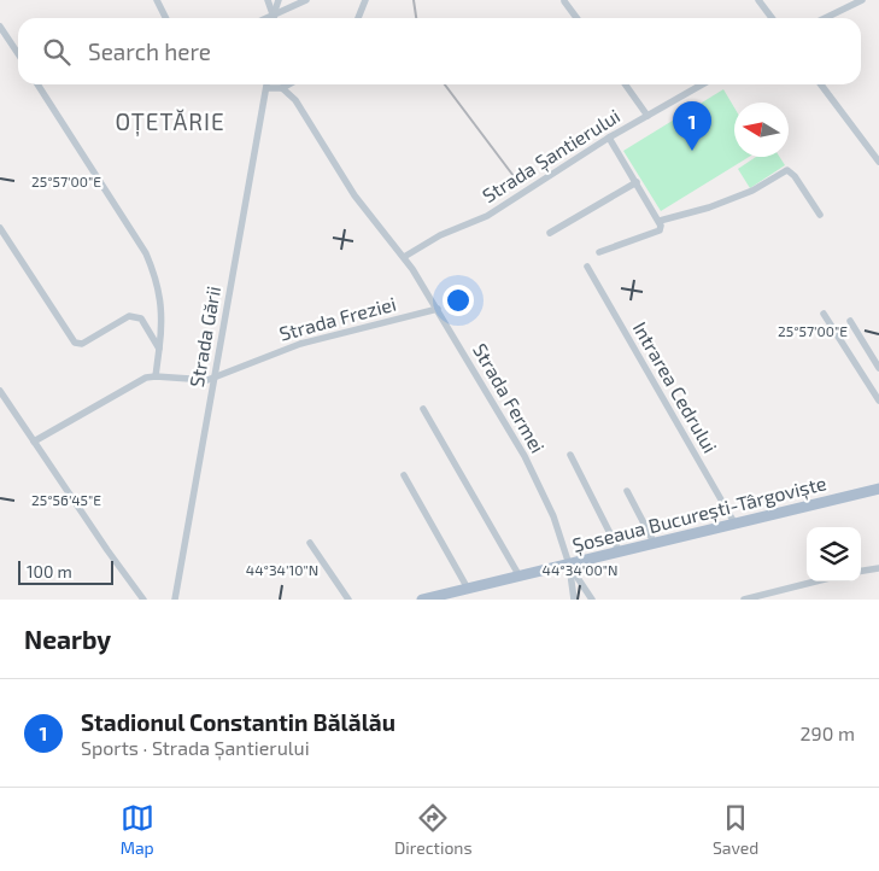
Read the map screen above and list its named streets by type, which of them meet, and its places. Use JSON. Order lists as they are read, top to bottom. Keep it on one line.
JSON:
{"streets":{"main road":["Șoseaua București-Târgoviște"],"street":["Strada Șantierului","Strada Freziei","Strada Gării","Intrarea Cedrului","Strada Fermei"]},"crossings":[["Strada Șantierului","Strada Fermei"],["Strada Freziei","Strada Gării"],["Strada Freziei","Strada Fermei"],["Intrarea Cedrului","Șoseaua București-Târgoviște"],["Strada Fermei","Șoseaua București-Târgoviște"]],"districts":["OȚETĂRIE"],"scale_bar":"100 m","north":"left","page":{"search":"Search here","pins":"1","scale":"100 m","heading":"Nearby","list":[{"mark":"1","name":"Stadionul Constantin Bălălău","note":"Sports · Strada Șantierului","value":"290 m"}],"nav":["Map","Directions","Saved"]},"coordinates":["25°57'00\"E","25°56'45\"E","44°34'10\"N","44°34'00\"N"]}
